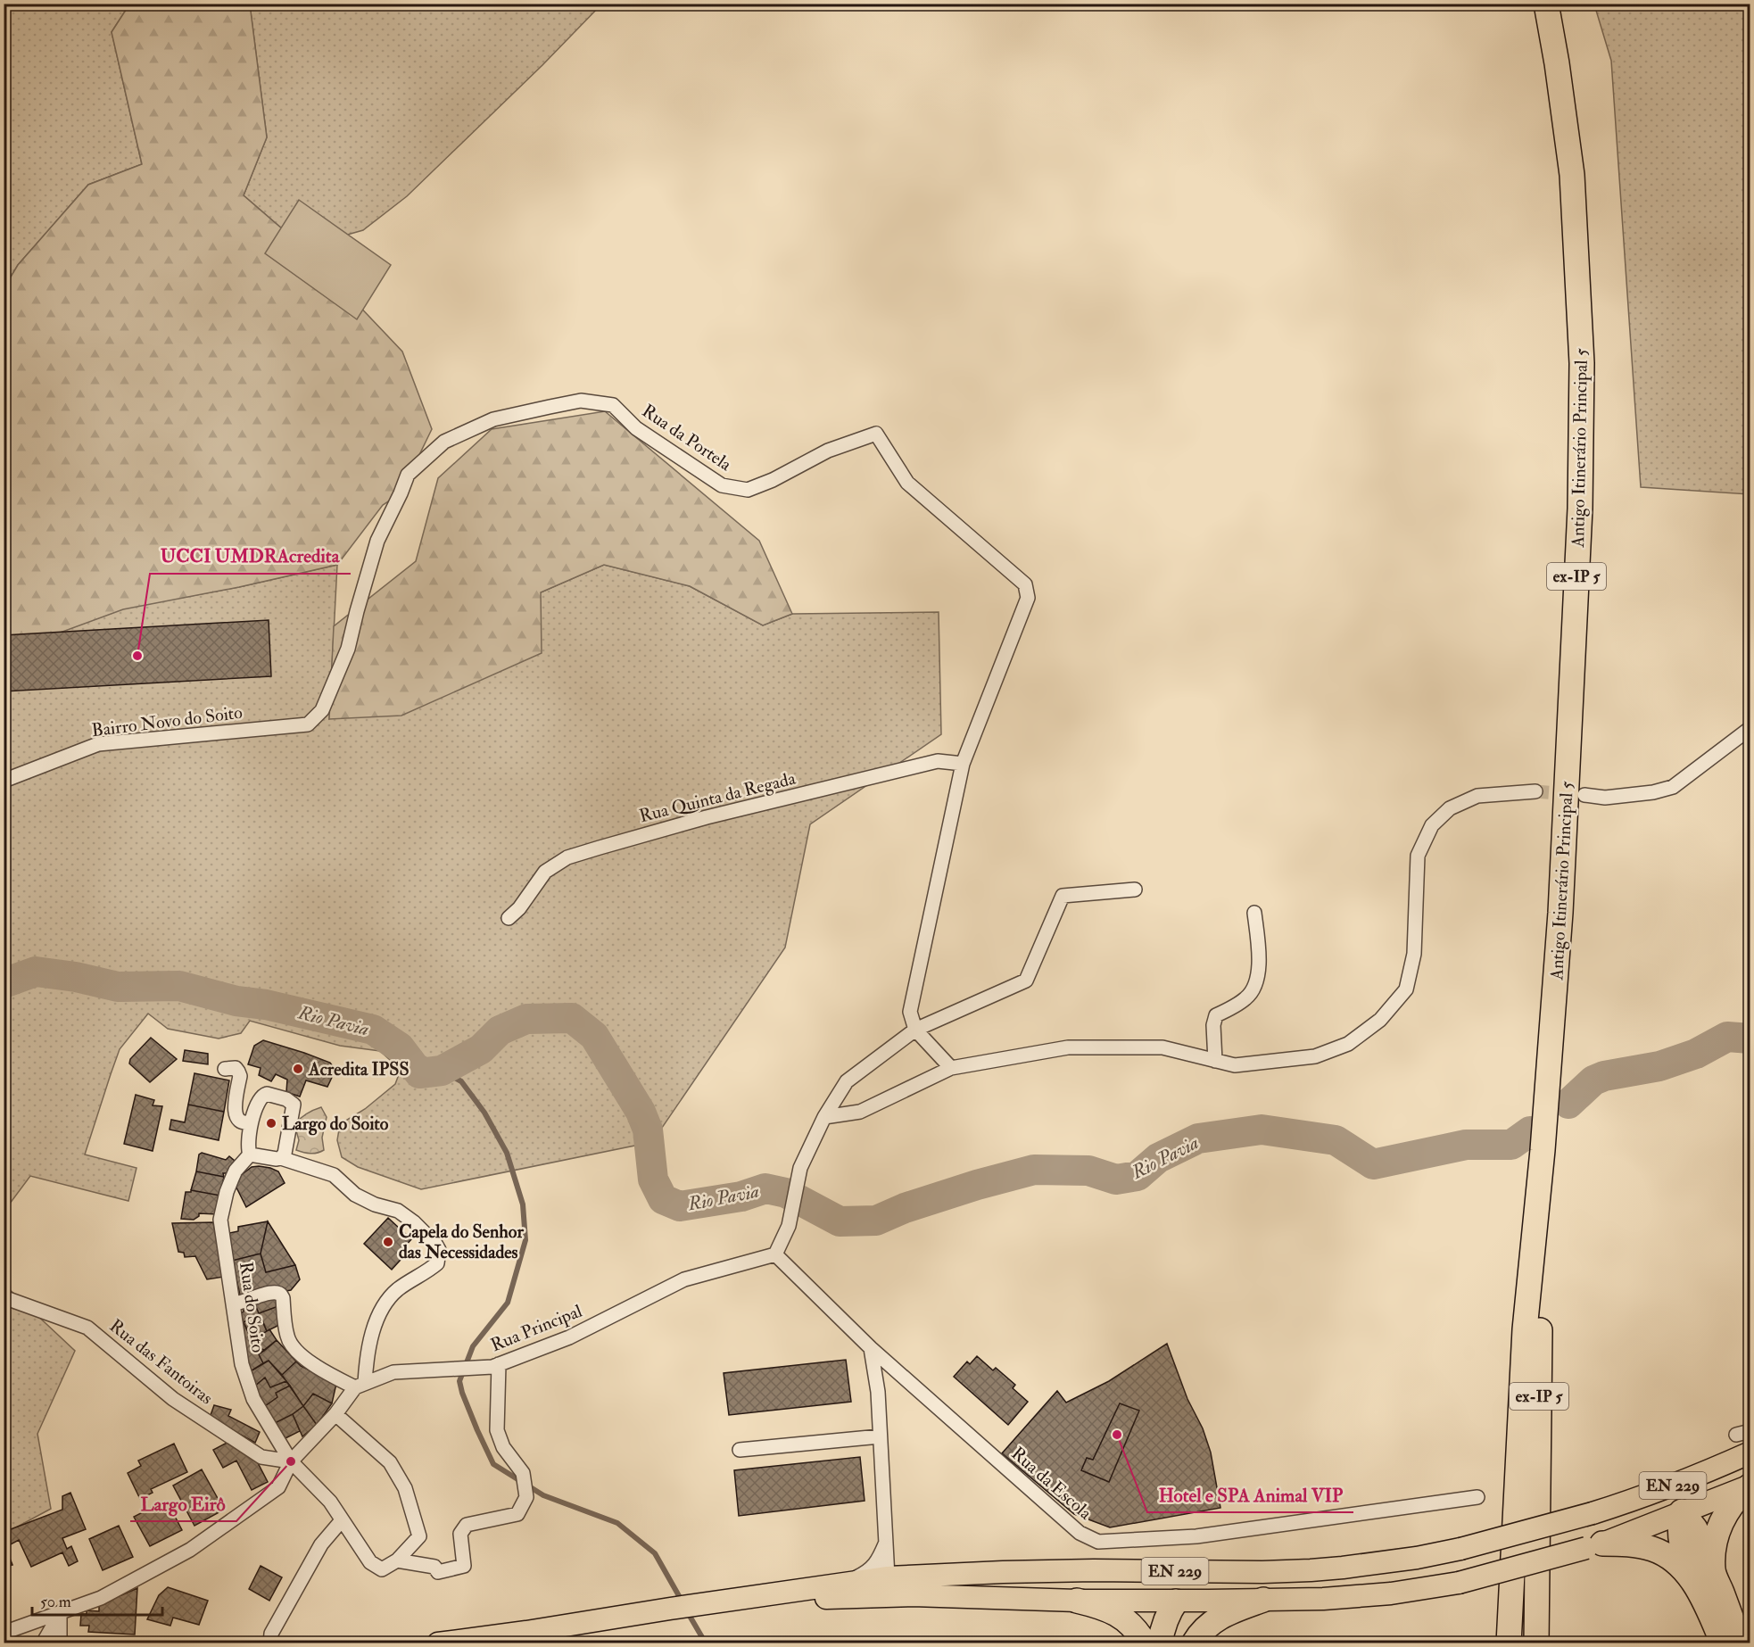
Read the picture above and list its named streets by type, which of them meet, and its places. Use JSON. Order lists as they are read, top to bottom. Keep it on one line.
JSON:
{"streets":{"highway":["Antigo Itinerário Principal 5","ex-IP 5"],"main road":["EN 229"],"street":["Rua da Portela","Bairro Novo do Soito","Rua Quinta da Regada","Rua do Soito","Rua Principal","Rua das Fantoiras","Rua da Escola"]},"crossings":[["Rua da Portela","Bairro Novo do Soito"],["Rua da Portela","Rua Quinta da Regada"],["Rua do Soito","Rua das Fantoiras"],["Rua Principal","Rua da Escola"]],"water":["Rio Pavia"],"places":["UCCI UMDRAcredita","Acredita IPSS","Largo do Soito","Capela do Senhor das Necessidades","Hotel e SPA Animal VIP","Largo Eirô"],"scale_bar":"50 m"}
